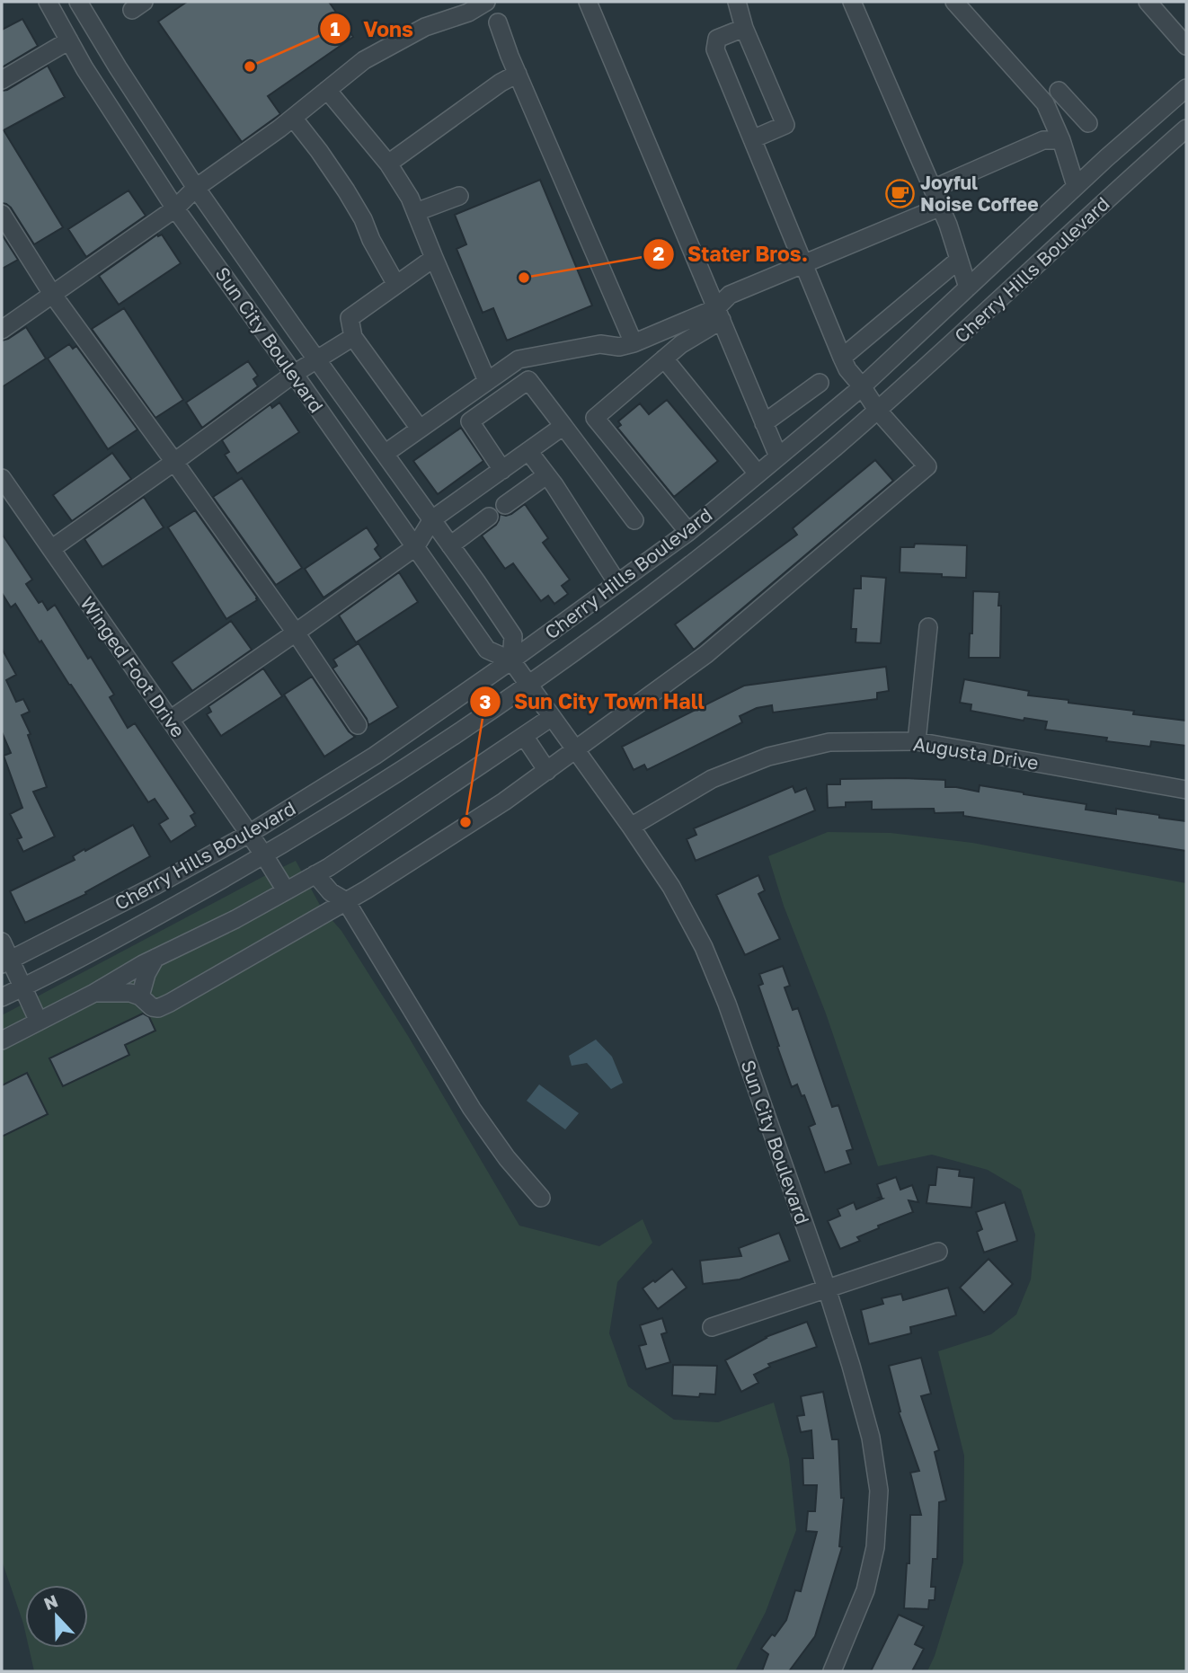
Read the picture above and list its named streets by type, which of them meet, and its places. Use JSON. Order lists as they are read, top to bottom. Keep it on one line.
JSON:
{"streets":{"street":["Cherry Hills Boulevard","Sun City Boulevard","Winged Foot Drive","Augusta Drive"]},"crossings":[["Cherry Hills Boulevard","Sun City Boulevard"],["Cherry Hills Boulevard","Winged Foot Drive"],["Sun City Boulevard","Augusta Drive"]],"places":{"other":["Vons","Stater Bros.","Sun City Town Hall"],"cafe":["Joyful Noise Coffee"]},"north":"top"}
